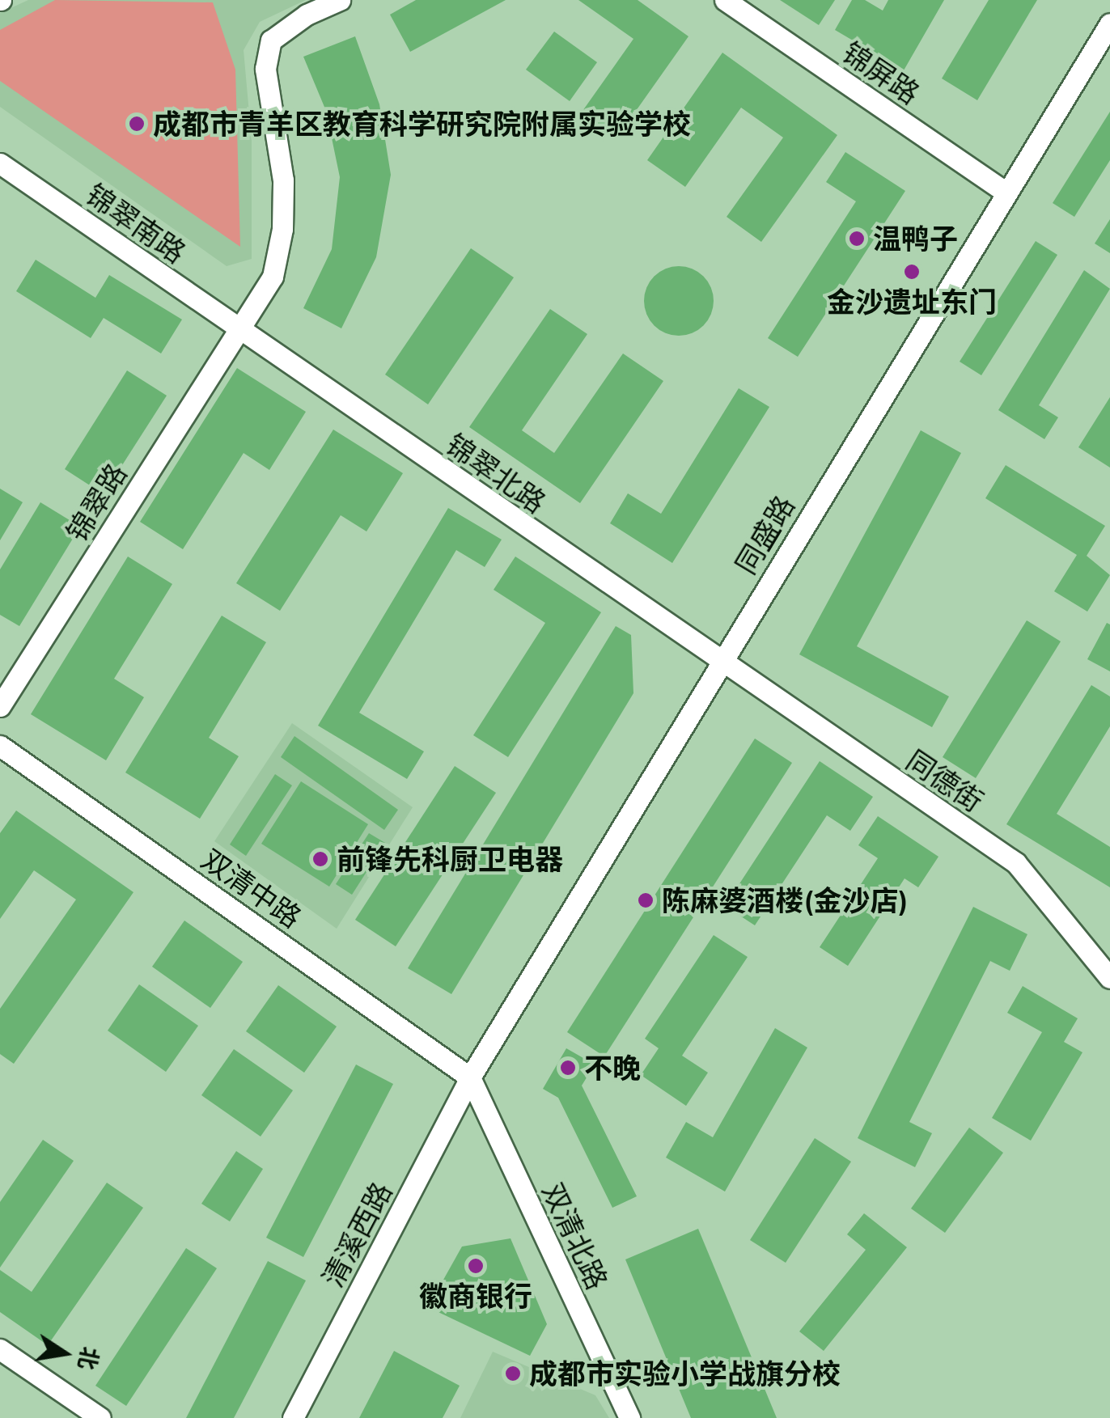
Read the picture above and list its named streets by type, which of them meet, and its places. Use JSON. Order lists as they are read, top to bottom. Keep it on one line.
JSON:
{"streets":{"street":["锦屏路","锦翠南路","锦翠北路","锦翠路","同盛路","同德街","双清中路","清溪西路","双清北路"]},"crossings":[["锦屏路","同盛路"],["锦翠南路","锦翠北路"],["锦翠南路","锦翠路"],["锦翠北路","锦翠路"],["锦翠北路","同盛路"],["锦翠北路","同德街"],["同盛路","同德街"],["同盛路","双清中路"],["同盛路","清溪西路"],["同盛路","双清北路"],["双清中路","清溪西路"],["双清中路","双清北路"],["清溪西路","双清北路"]],"places":["成都市青羊区教育科学研究院附属实验学校","温鸭子","金沙遗址东门","前锋先科厨卫电器","陈麻婆酒楼(金沙店)","不晚","徽商银行","成都市实验小学战旗分校"],"north":"right"}
